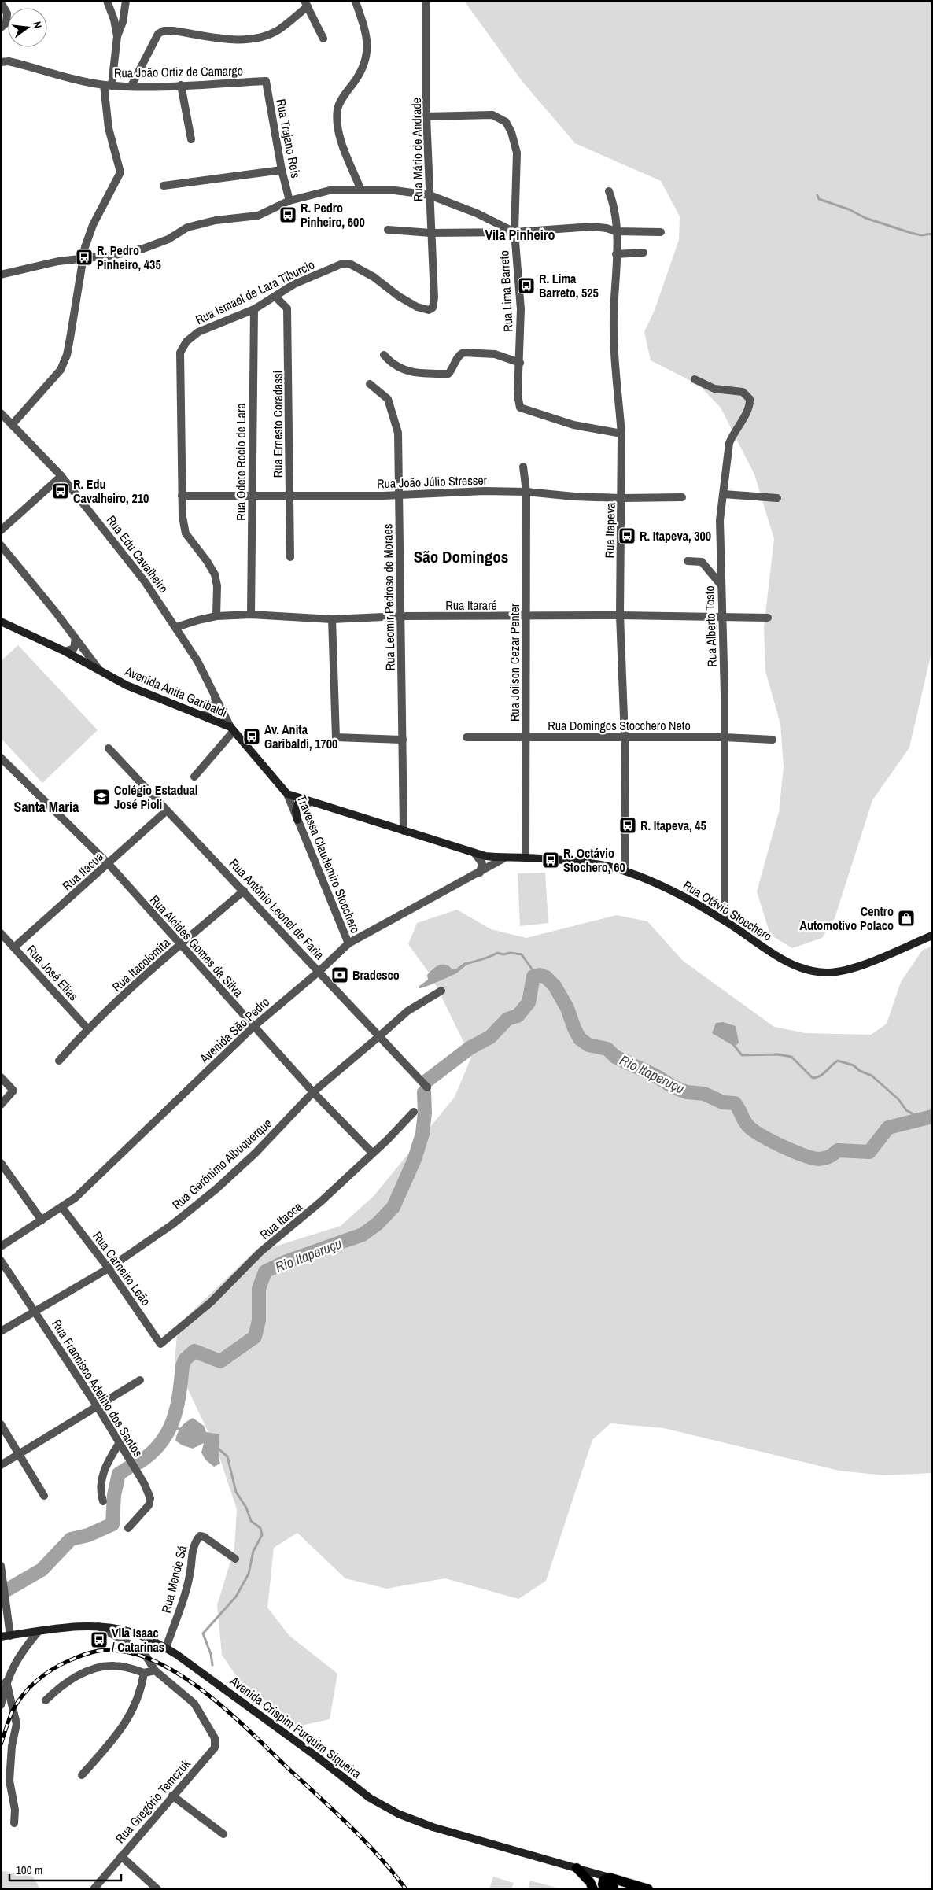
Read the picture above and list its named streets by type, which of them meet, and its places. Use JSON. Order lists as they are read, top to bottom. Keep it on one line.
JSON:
{"streets":{"main road":["Avenida Anita Garibaldi","Rua Otávio Stocchero","Avenida Crispim Furquim Siqueira"],"street":["Rua João Ortiz de Camargo","Rua Trajano Reis","Rua Mário de Andrade","Rua Lima Barreto","Rua Ismael de Lara Tiburcio","Rua Ernesto Coradassi","Rua Odete Rocio de Lara","Rua João Júlio Stresser","Rua Itapeva","Rua Edu Cavalheiro","Rua Leomir Pedroso de Moraes","Rua Itararé","Rua Alberto Tosto","Rua Joilson Cezar Penter","Rua Domingos Stocchero Neto","Travessa Claudemiro Stocchero","Rua Itacua","Rua Antônio Leonel de Faria","Rua Alcides Gomes da Silva","Rua Itacolomita","Rua José Elias","Avenida São Pedro","Rua Gerônimo Albuquerque","Rua Itaoca","Rua Carneiro Leão","Rua Francisco Adelino dos Santos","Rua Mende Sá","Rua Gregório Temczuk"]},"crossings":[["Rua João Ortiz de Camargo","Rua Trajano Reis"],["Rua Mário de Andrade","Rua Lima Barreto"],["Rua Mário de Andrade","Rua Ismael de Lara Tiburcio"],["Rua Lima Barreto","Rua Itapeva"],["Rua Ismael de Lara Tiburcio","Rua Ernesto Coradassi"],["Rua Ismael de Lara Tiburcio","Rua Odete Rocio de Lara"],["Rua Ismael de Lara Tiburcio","Rua João Júlio Stresser"],["Rua Ismael de Lara Tiburcio","Rua Itararé"],["Rua Ernesto Coradassi","Rua João Júlio Stresser"],["Rua Odete Rocio de Lara","Rua João Júlio Stresser"],["Rua Odete Rocio de Lara","Rua Itararé"],["Rua João Júlio Stresser","Rua Itapeva"],["Rua João Júlio Stresser","Rua Leomir Pedroso de Moraes"],["Rua João Júlio Stresser","Rua Joilson Cezar Penter"],["Rua Itapeva","Rua Itararé"],["Rua Itapeva","Rua Domingos Stocchero Neto"],["Rua Itapeva","Rua Otávio Stocchero"],["Rua Edu Cavalheiro","Rua Itararé"],["Rua Edu Cavalheiro","Avenida Anita Garibaldi"],["Rua Leomir Pedroso de Moraes","Rua Itararé"],["Rua Itararé","Rua Alberto Tosto"],["Rua Itararé","Rua Joilson Cezar Penter"],["Rua Alberto Tosto","Rua Domingos Stocchero Neto"],["Rua Alberto Tosto","Rua Otávio Stocchero"],["Rua Joilson Cezar Penter","Rua Domingos Stocchero Neto"],["Rua Joilson Cezar Penter","Rua Otávio Stocchero"],["Avenida Anita Garibaldi","Travessa Claudemiro Stocchero"],["Travessa Claudemiro Stocchero","Avenida São Pedro"],["Rua Itacua","Rua Antônio Leonel de Faria"],["Rua Itacua","Rua Alcides Gomes da Silva"],["Rua Itacua","Rua José Elias"],["Rua Antônio Leonel de Faria","Rua Itacolomita"],["Rua Antônio Leonel de Faria","Avenida São Pedro"],["Rua Antônio Leonel de Faria","Rua Gerônimo Albuquerque"],["Rua Otávio Stocchero","Avenida São Pedro"],["Rua Alcides Gomes da Silva","Rua Itacolomita"],["Rua Alcides Gomes da Silva","Avenida São Pedro"],["Rua Alcides Gomes da Silva","Rua Gerônimo Albuquerque"],["Rua Alcides Gomes da Silva","Rua Itaoca"],["Rua Itacolomita","Rua José Elias"],["Avenida São Pedro","Rua Carneiro Leão"],["Rua Gerônimo Albuquerque","Rua Carneiro Leão"],["Rua Gerônimo Albuquerque","Rua Francisco Adelino dos Santos"],["Rua Itaoca","Rua Carneiro Leão"],["Rua Mende Sá","Avenida Crispim Furquim Siqueira"]],"districts":["Vila Pinheiro","São Domingos","Santa Maria"],"water":["Rio Itaperuçu"],"places":{"bus stop":["R. Pedro Pinheiro, 600","R. Pedro Pinheiro, 435","R. Lima Barreto, 525","R. Edu Cavalheiro, 210","R. Itapeva, 300","Av. Anita Garibaldi, 1700","R. Itapeva, 45","R. Octávio Stochero, 60","Vila Isaac / Catarinas"],"school or university":["Colégio Estadual José Pioli"],"shop":["Centro Automotivo Polaco"],"bank":["Bradesco"]},"scale_bar":"100 m","north":"right"}
